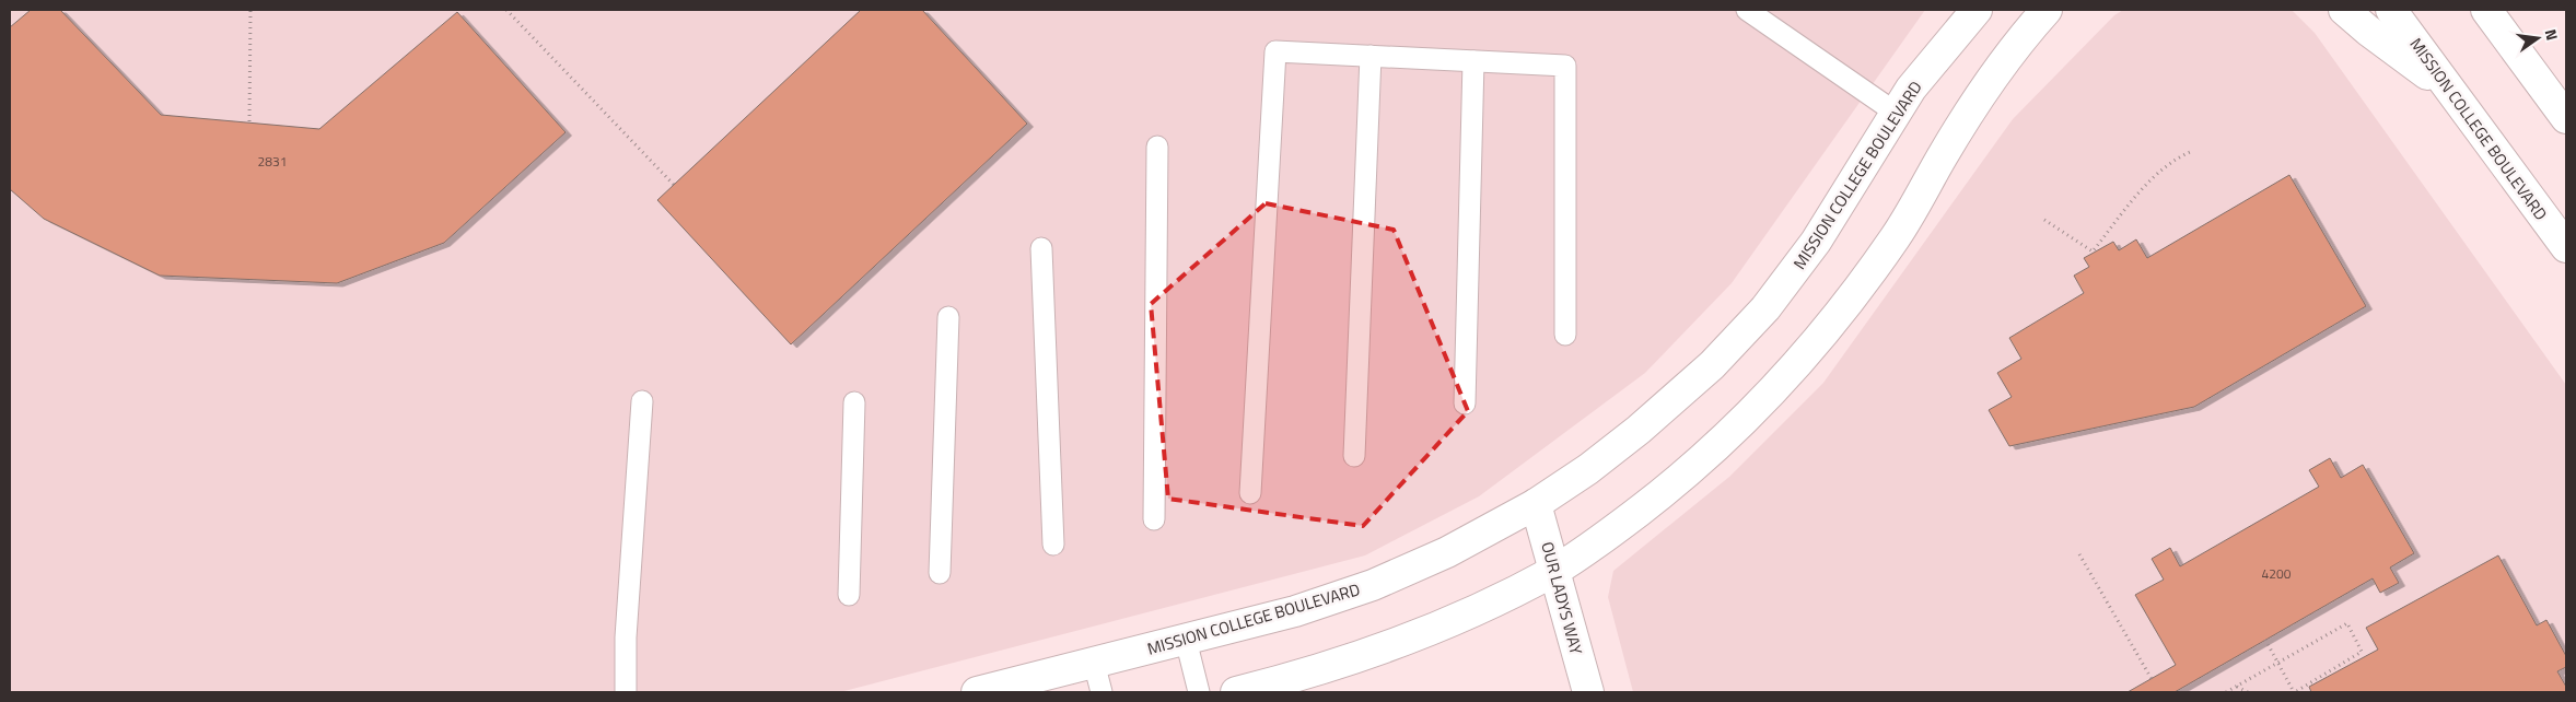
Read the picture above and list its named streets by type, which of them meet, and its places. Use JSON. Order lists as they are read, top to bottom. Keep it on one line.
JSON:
{"streets":{"street":["MISSION COLLEGE BOULEVARD","OUR LADYS WAY"]},"crossings":[["MISSION COLLEGE BOULEVARD","OUR LADYS WAY"]],"house_numbers":["2831","4200"],"north":"right"}
